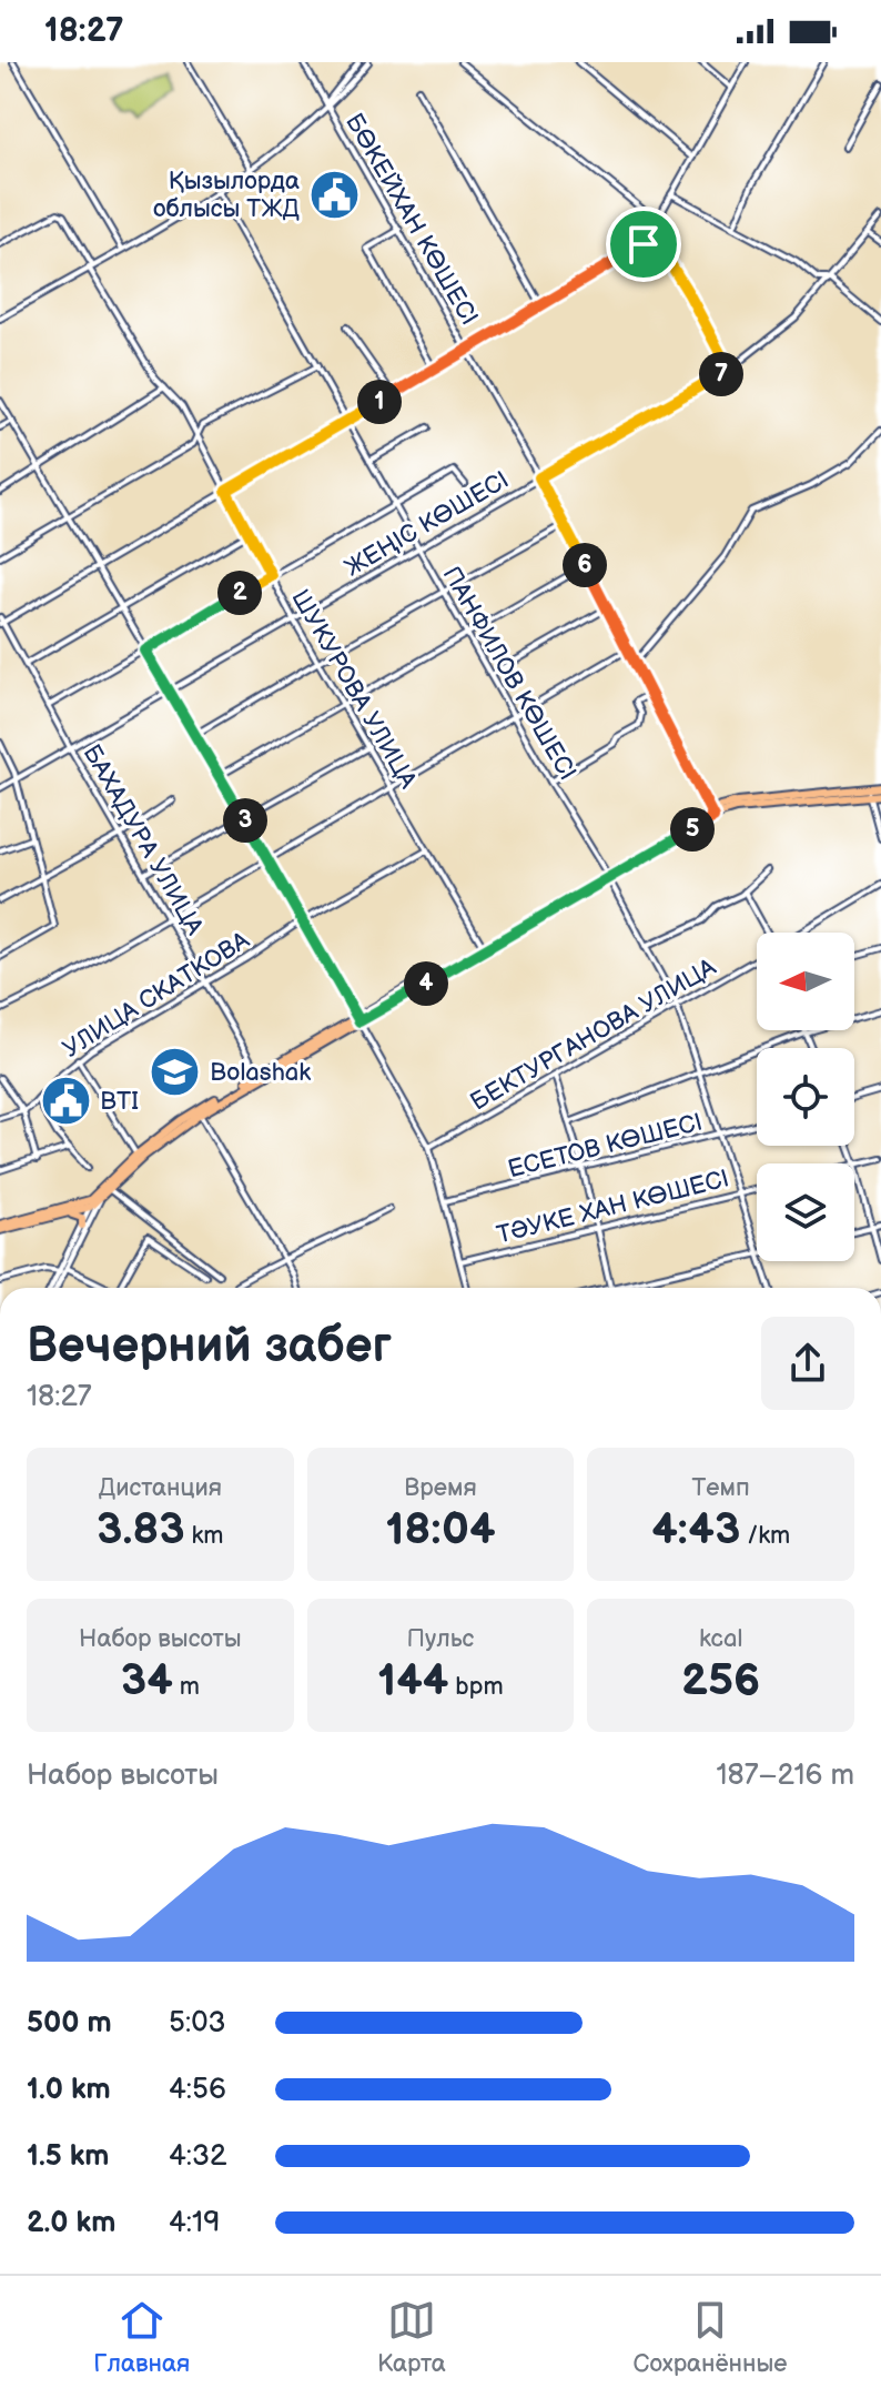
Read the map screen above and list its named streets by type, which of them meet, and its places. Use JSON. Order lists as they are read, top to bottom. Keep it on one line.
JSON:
{"streets":{"street":["БӨКЕЙХАН КӨШЕСІ","ЖЕҢІС КӨШЕСІ","ПАНФИЛОВ КӨШЕСІ","ШУКУРОВА УЛИЦА","БАХАДУРА УЛИЦА","УЛИЦА СКАТКОВА","БЕКТУРГАНОВА УЛИЦА","ЕСЕТОВ КӨШЕСІ","ТӘУКЕ ХАН КӨШЕСІ"]},"crossings":[["БӨКЕЙХАН КӨШЕСІ","ЖЕҢІС КӨШЕСІ"],["ЖЕҢІС КӨШЕСІ","ПАНФИЛОВ КӨШЕСІ"],["ЖЕҢІС КӨШЕСІ","ШУКУРОВА УЛИЦА"],["ЖЕҢІС КӨШЕСІ","БАХАДУРА УЛИЦА"],["ПАНФИЛОВ КӨШЕСІ","БЕКТУРГАНОВА УЛИЦА"],["ПАНФИЛОВ КӨШЕСІ","ЕСЕТОВ КӨШЕСІ"],["ПАНФИЛОВ КӨШЕСІ","ТӘУКЕ ХАН КӨШЕСІ"],["ШУКУРОВА УЛИЦА","УЛИЦА СКАТКОВА"],["БАХАДУРА УЛИЦА","УЛИЦА СКАТКОВА"]],"places":{"public building":["Қызылорда облысы ТЖД","BTI"],"school or university":["Bolashak"]},"north":"left","page":{"status":"18:27","pins":["7","1","6","2","3","5","4"],"heading":["Вечерний забег","18:27"],"stats":[["Дистанция","3.83 km"],["Время","18:04"],["Темп","4:43 /km"],["Набор высоты","34 m"],["Пульс","144 bpm"],["kcal","256"]],"chart":["Набор высоты","187–216 m"],"list":[{"name":"500 m","note":"5:03"},{"name":"1.0 km","note":"4:56"},{"name":"1.5 km","note":"4:32"},{"name":"2.0 km","note":"4:19"}],"tabs":["Главная","Карта","Сохранённые"]}}
